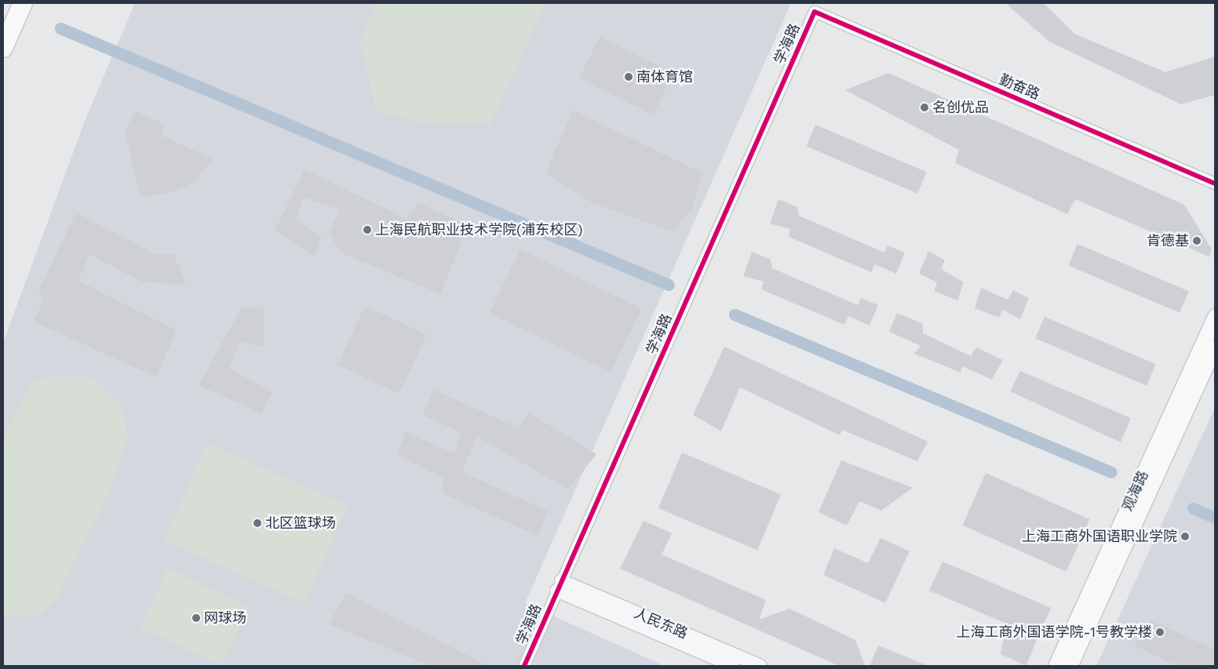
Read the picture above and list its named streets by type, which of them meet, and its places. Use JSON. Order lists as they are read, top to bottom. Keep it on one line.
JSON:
{"streets":{"main road":["观海路"],"street":["学海路","勤奋路","人民东路"]},"crossings":[["学海路","勤奋路"],["学海路","人民东路"]],"places":["南体育馆","名创优品","上海民航职业技术学院(浦东校区)","肯德基","北区篮球场","上海工商外国语职业学院","网球场","上海工商外国语学院-1号教学楼"]}
